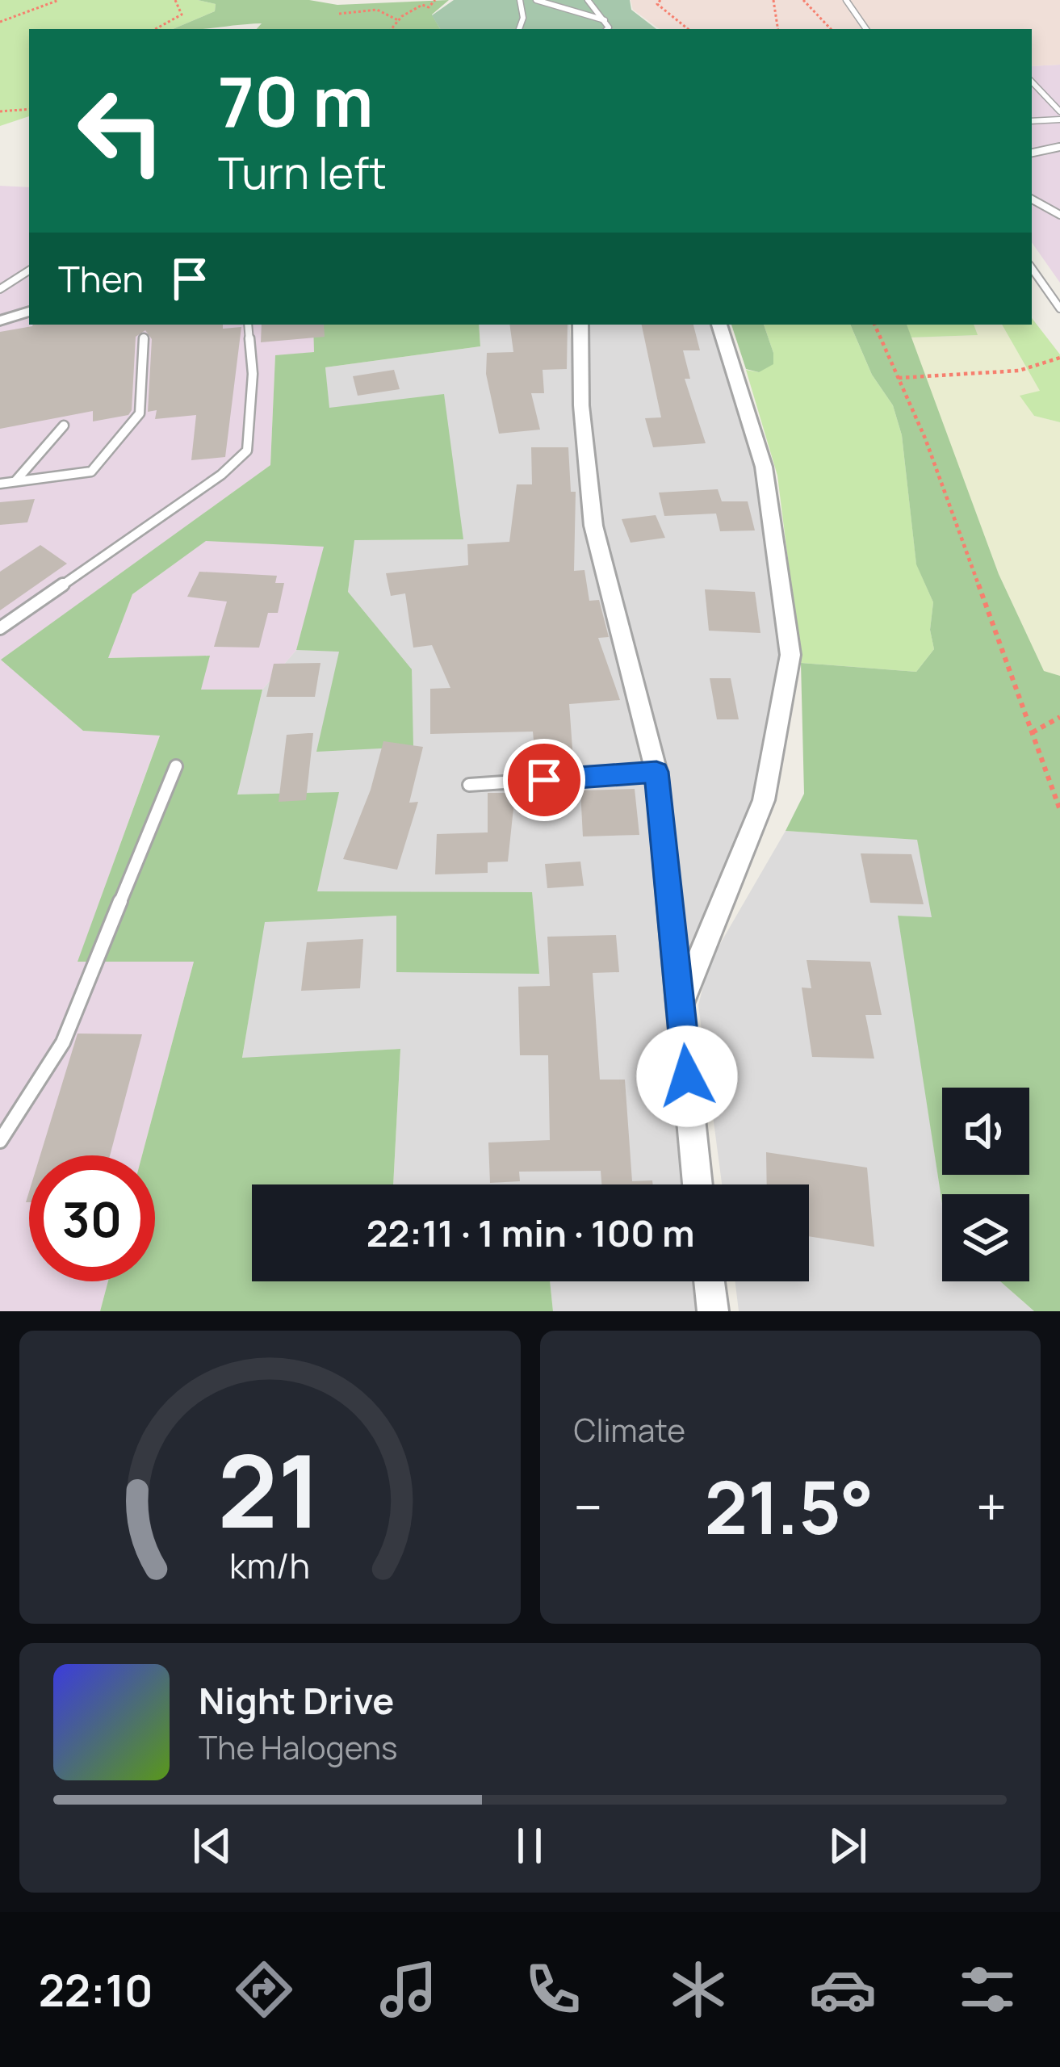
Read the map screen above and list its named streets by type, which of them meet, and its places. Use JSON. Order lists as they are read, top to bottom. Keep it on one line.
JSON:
{"page":{"turn":["70 m","Turn left"],"then":"Then","limit":"30","trip":"22:11 · 1 min · 100 m","tile":"Climate","heat":["−","21.5°","+"],"song":["Night Drive","The Halogens"],"tabs":"22:10","gauge":["21","km/h"]}}
